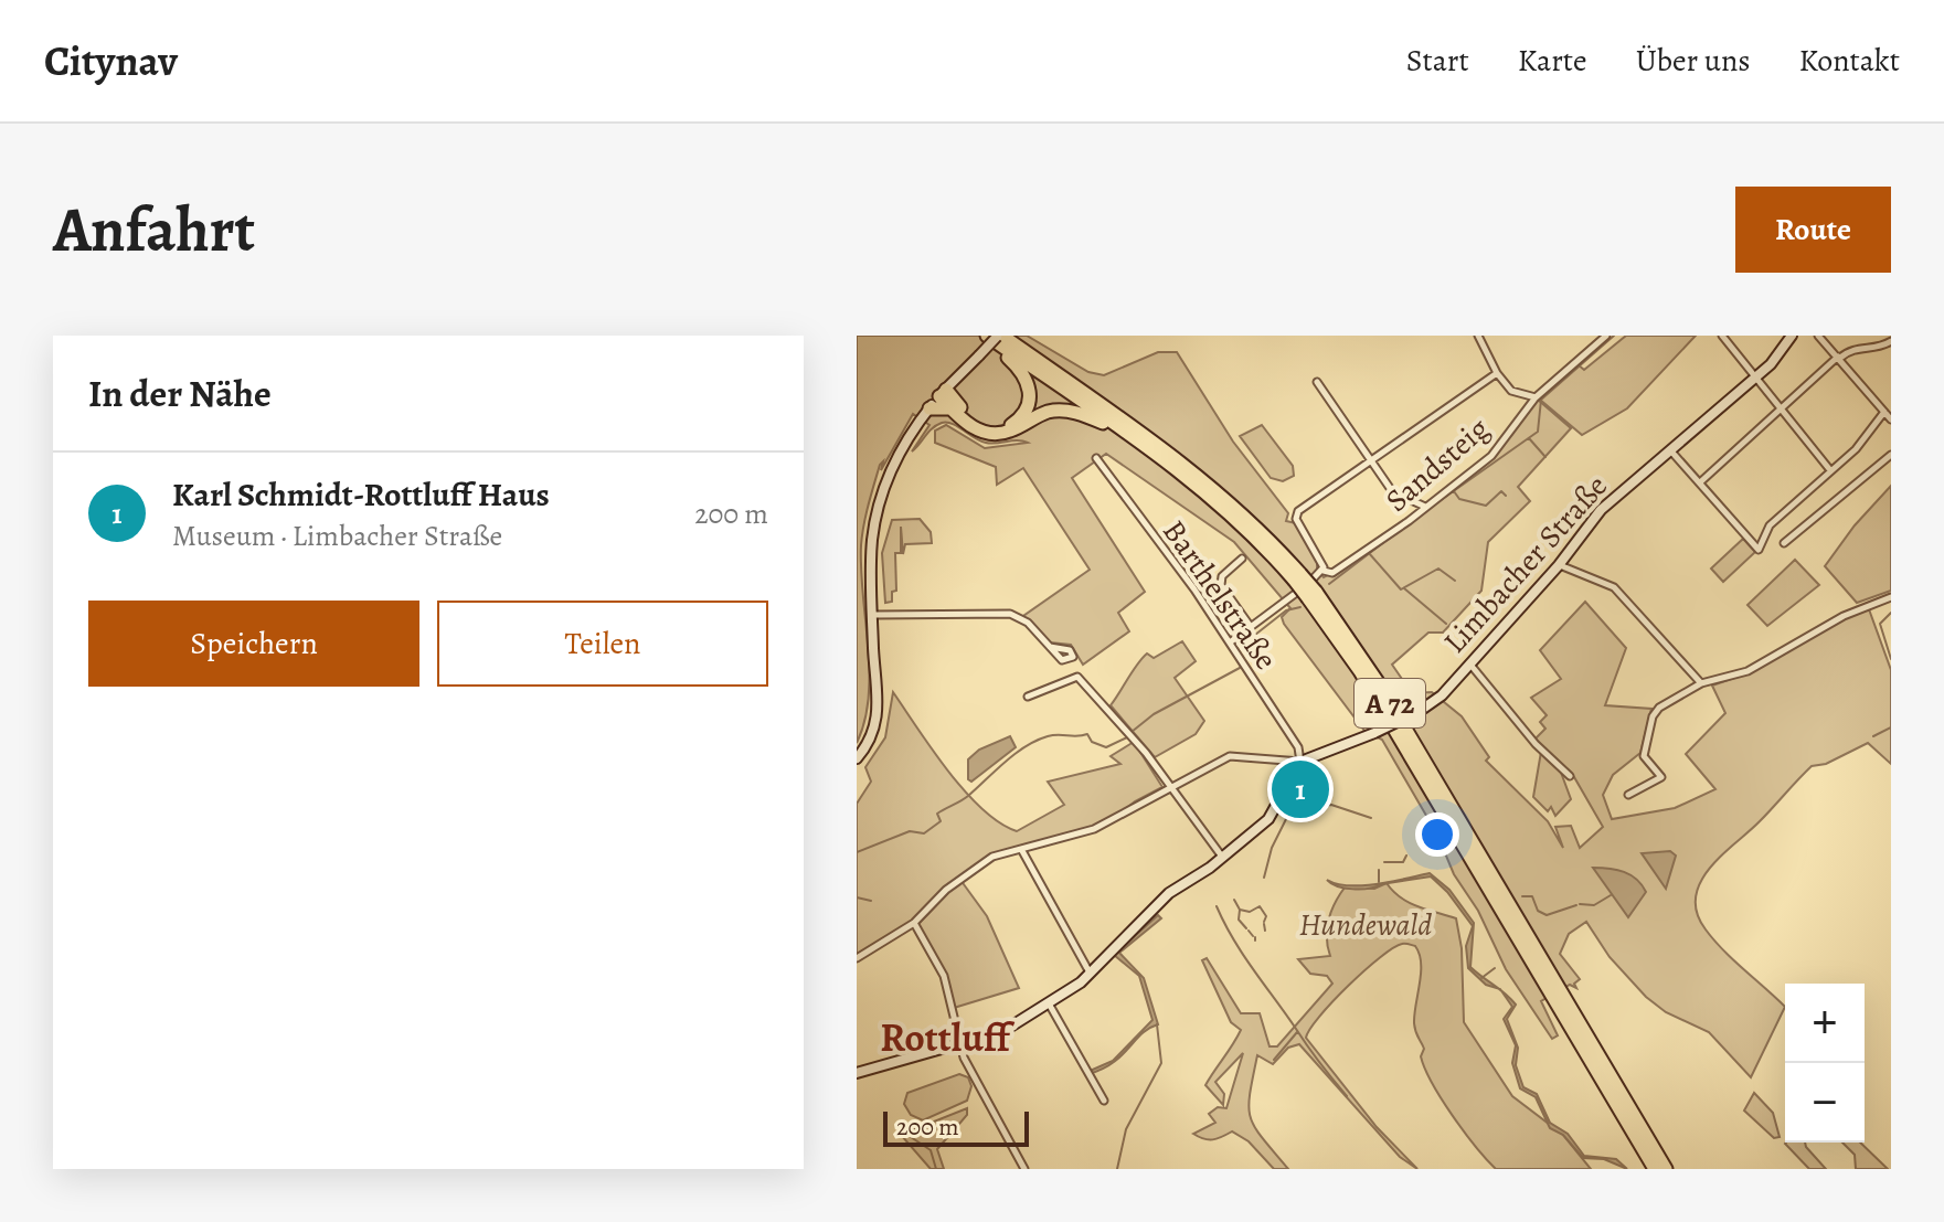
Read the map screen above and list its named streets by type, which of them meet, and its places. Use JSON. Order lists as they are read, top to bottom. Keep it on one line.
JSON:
{"streets":{"highway":["A 72"],"street":["Sandsteig","Limbacher Straße","Barthelstraße"]},"crossings":[["Sandsteig","Barthelstraße"],["Limbacher Straße","Barthelstraße"]],"districts":["Rottluff"],"parks":["Hundewald"],"scale_bar":"200 m","page":{"header":"Citynav","nav":["Start","Karte","Über uns","Kontakt"],"buttons":["Route",["Speichern","Teilen"]],"title":"Anfahrt","heading":"In der Nähe","list":[{"mark":"1","name":"Karl Schmidt-Rottluff Haus","note":"Museum · Limbacher Straße","value":"200 m"}],"pins":"1","map_buttons":["+","−"],"scale":"200 m"}}
